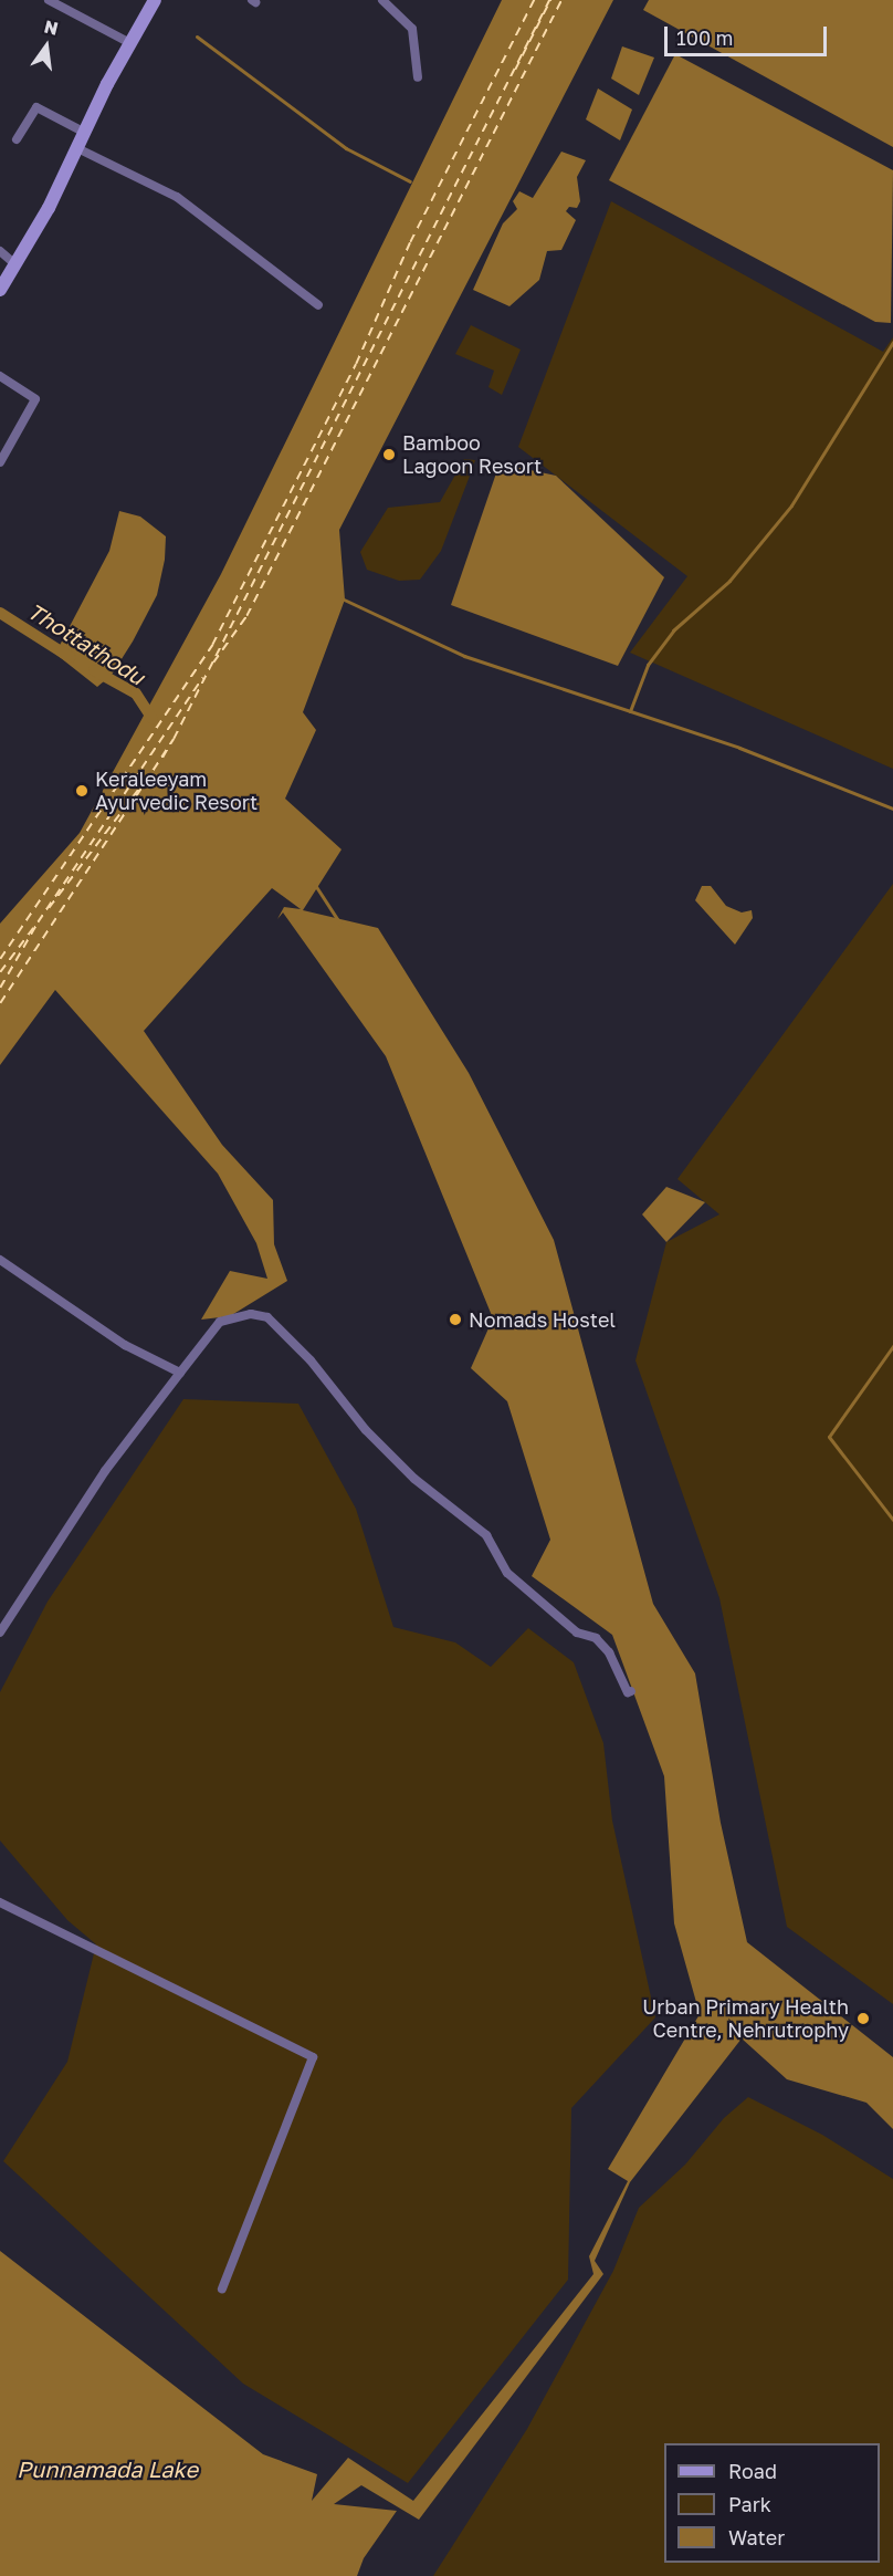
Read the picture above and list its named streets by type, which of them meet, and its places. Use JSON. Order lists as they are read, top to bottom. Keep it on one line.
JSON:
{"water":["Thottathodu","Punnamada Lake"],"places":["Bamboo Lagoon Resort","Keraleeyam Ayurvedic Resort","Nomads Hostel","Urban Primary Health Centre, Nehrutrophy"],"legend":["Road","Park","Water"],"scale_bar":"100 m","north":"top"}
